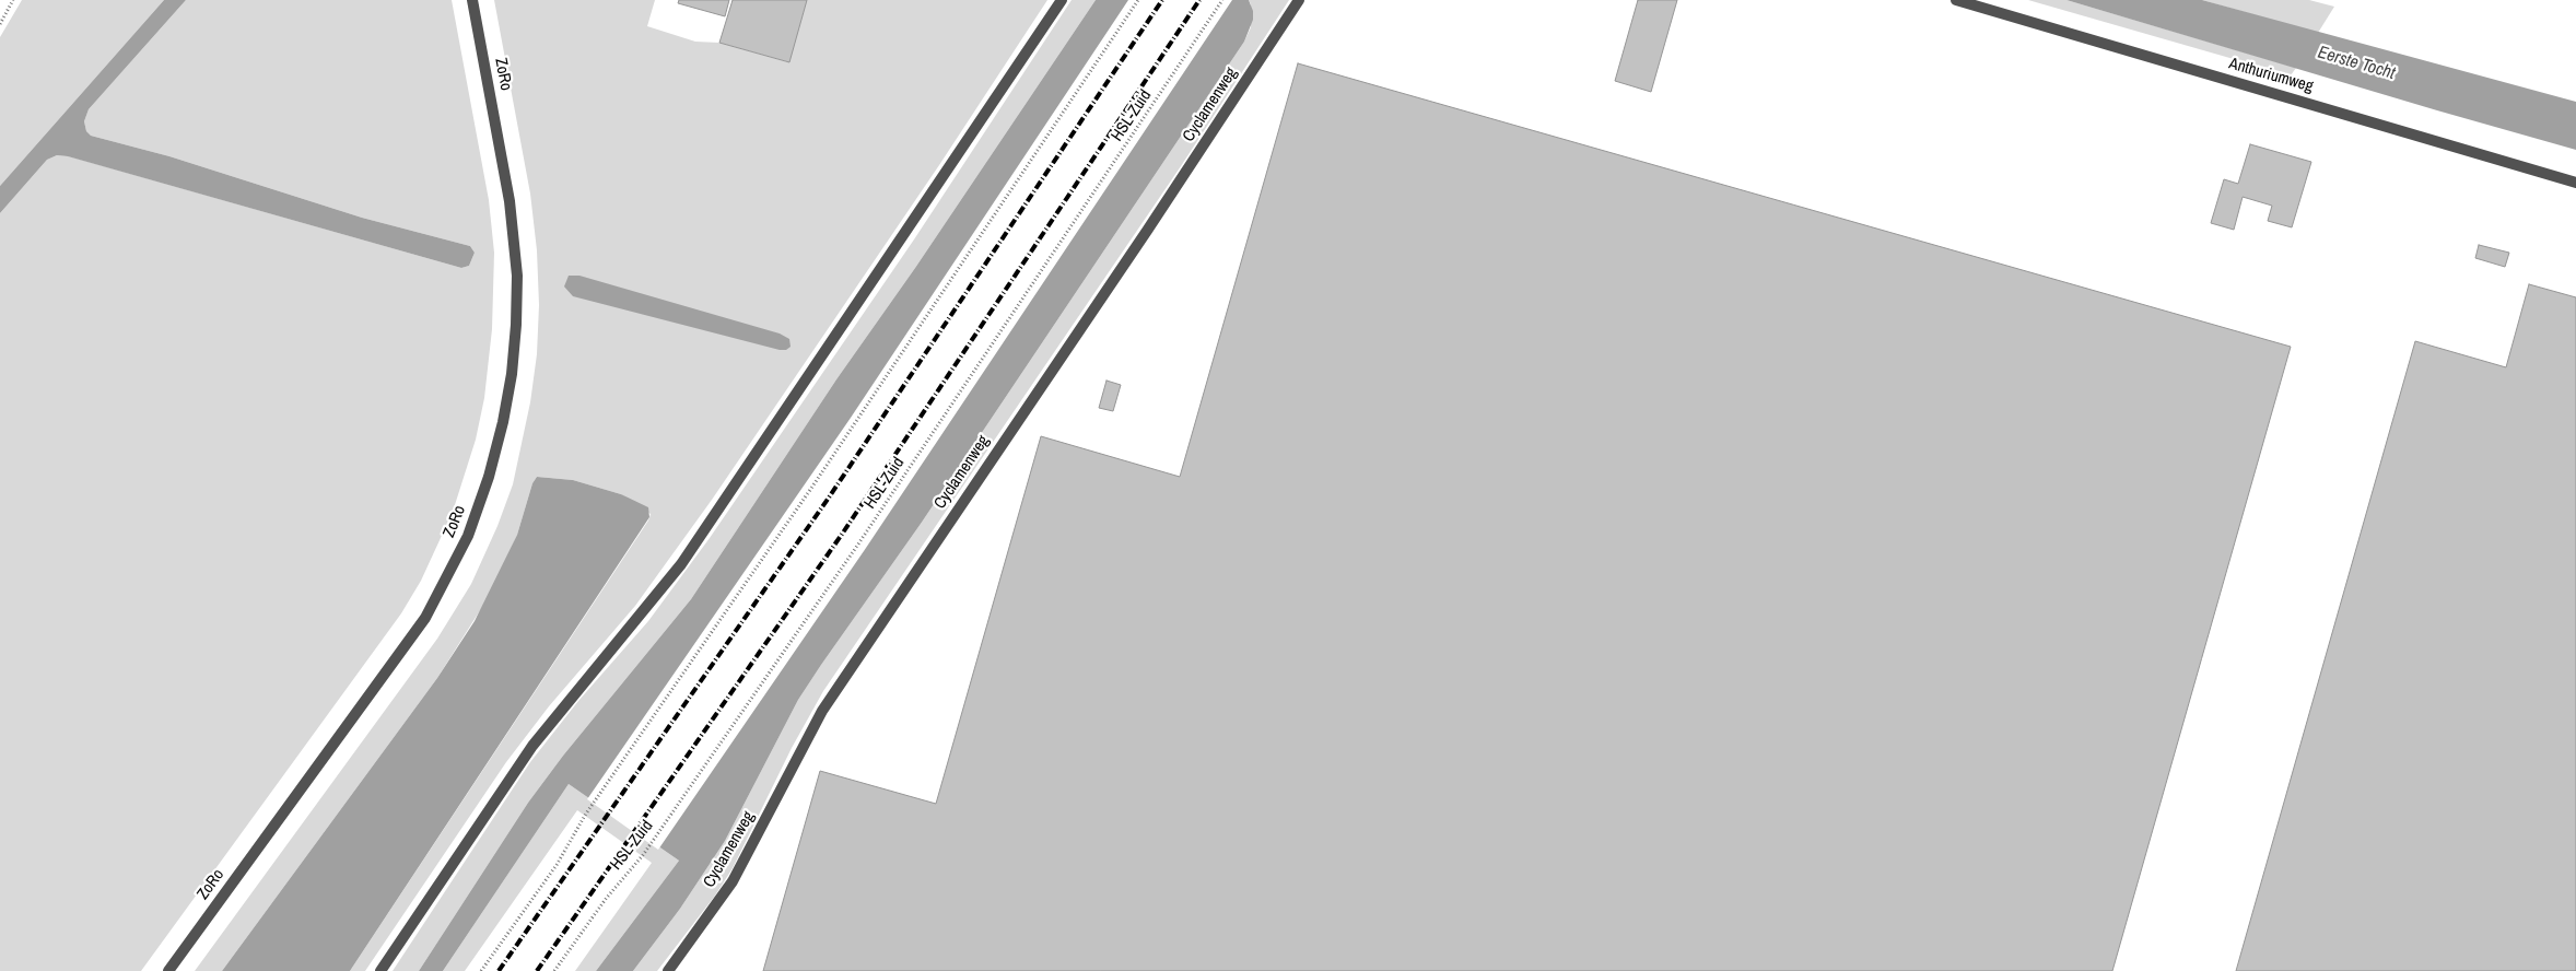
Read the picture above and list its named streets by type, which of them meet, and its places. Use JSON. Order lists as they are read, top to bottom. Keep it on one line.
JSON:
{"streets":{"street":["ZoRo","Anthuriumweg","Cyclamenweg"],"path":["HSL-Zuid"]},"water":["Eerste Tocht"]}
